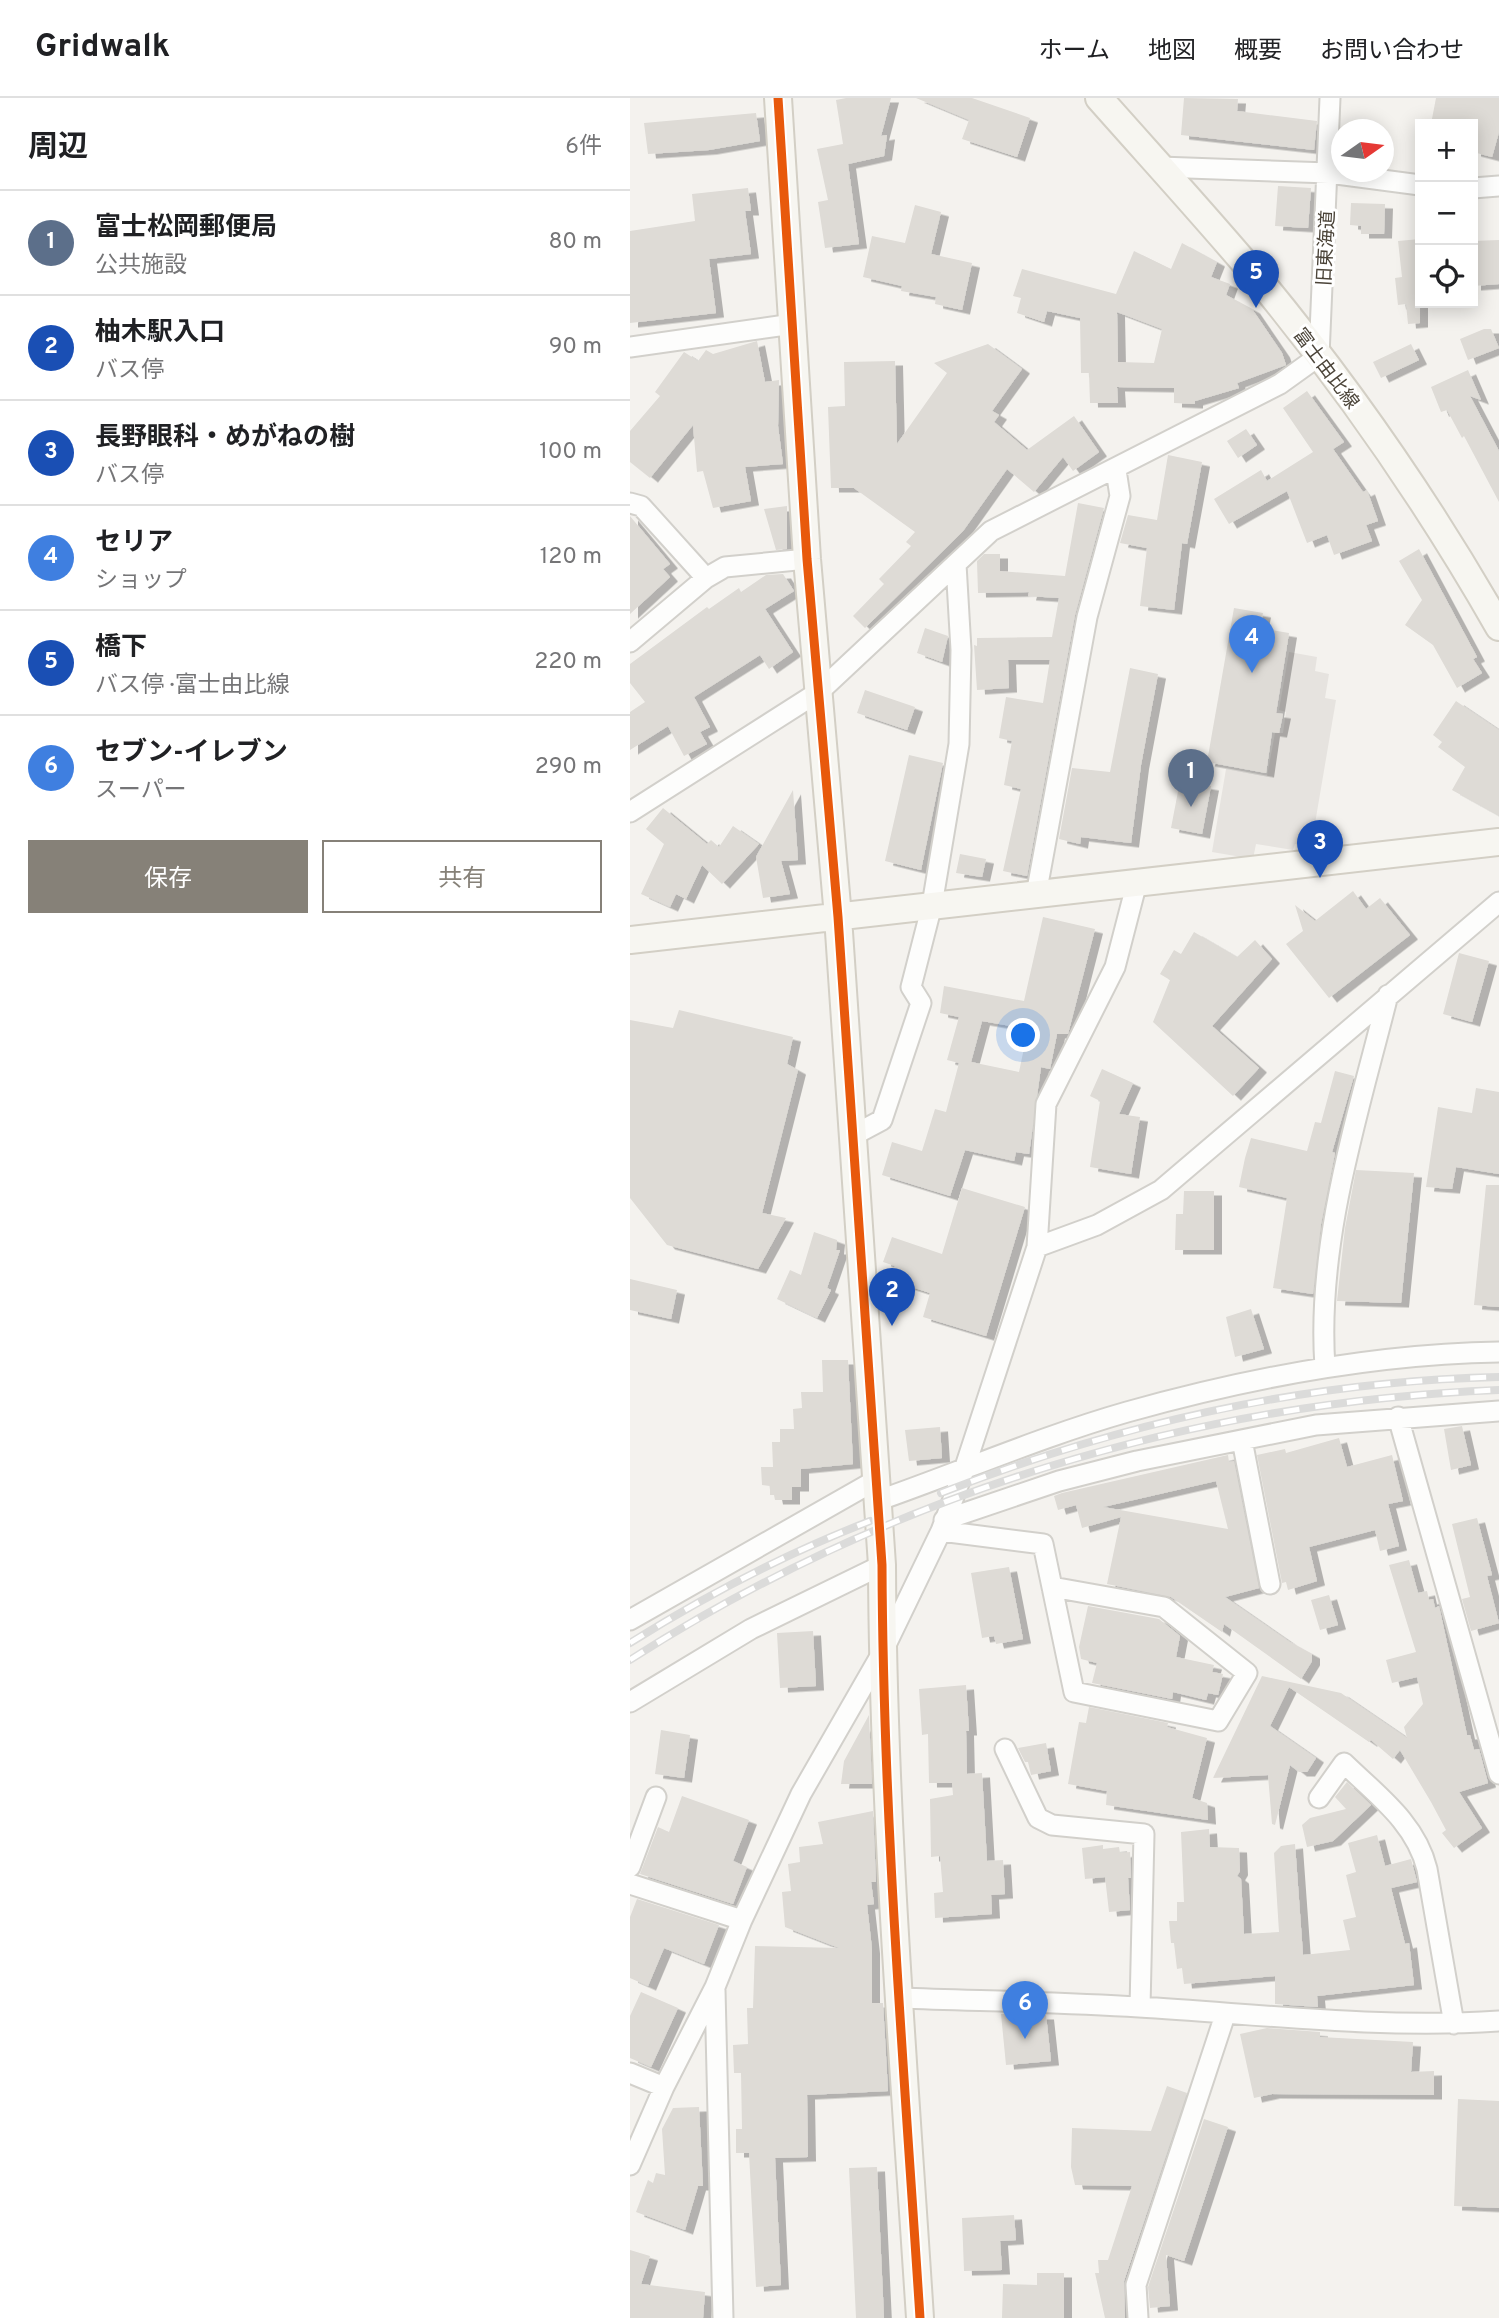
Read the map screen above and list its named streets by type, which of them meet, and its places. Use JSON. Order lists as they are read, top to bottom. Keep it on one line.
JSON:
{"streets":{"street":["旧東海道","富士由比線"]},"crossings":[["旧東海道","富士由比線"]],"north":"right","page":{"header":"Gridwalk","nav":["ホーム","地図","概要","お問い合わせ"],"heading":["周辺","6件"],"map_buttons":["+","−"],"list":[{"mark":"1","name":"富士松岡郵便局","note":"公共施設","value":"80 m"},{"mark":"2","name":"柚木駅入口","note":"バス停","value":"90 m"},{"mark":"3","name":"長野眼科・めがねの樹","note":"バス停","value":"100 m"},{"mark":"4","name":"セリア","note":"ショップ","value":"120 m"},{"mark":"5","name":"橋下","note":"バス停 · 富士由比線","value":"220 m"},{"mark":"6","name":"セブン-イレブン","note":"スーパー","value":"290 m"}],"pins":["5","4","1","3","2","6"],"buttons":["保存","共有"]}}
